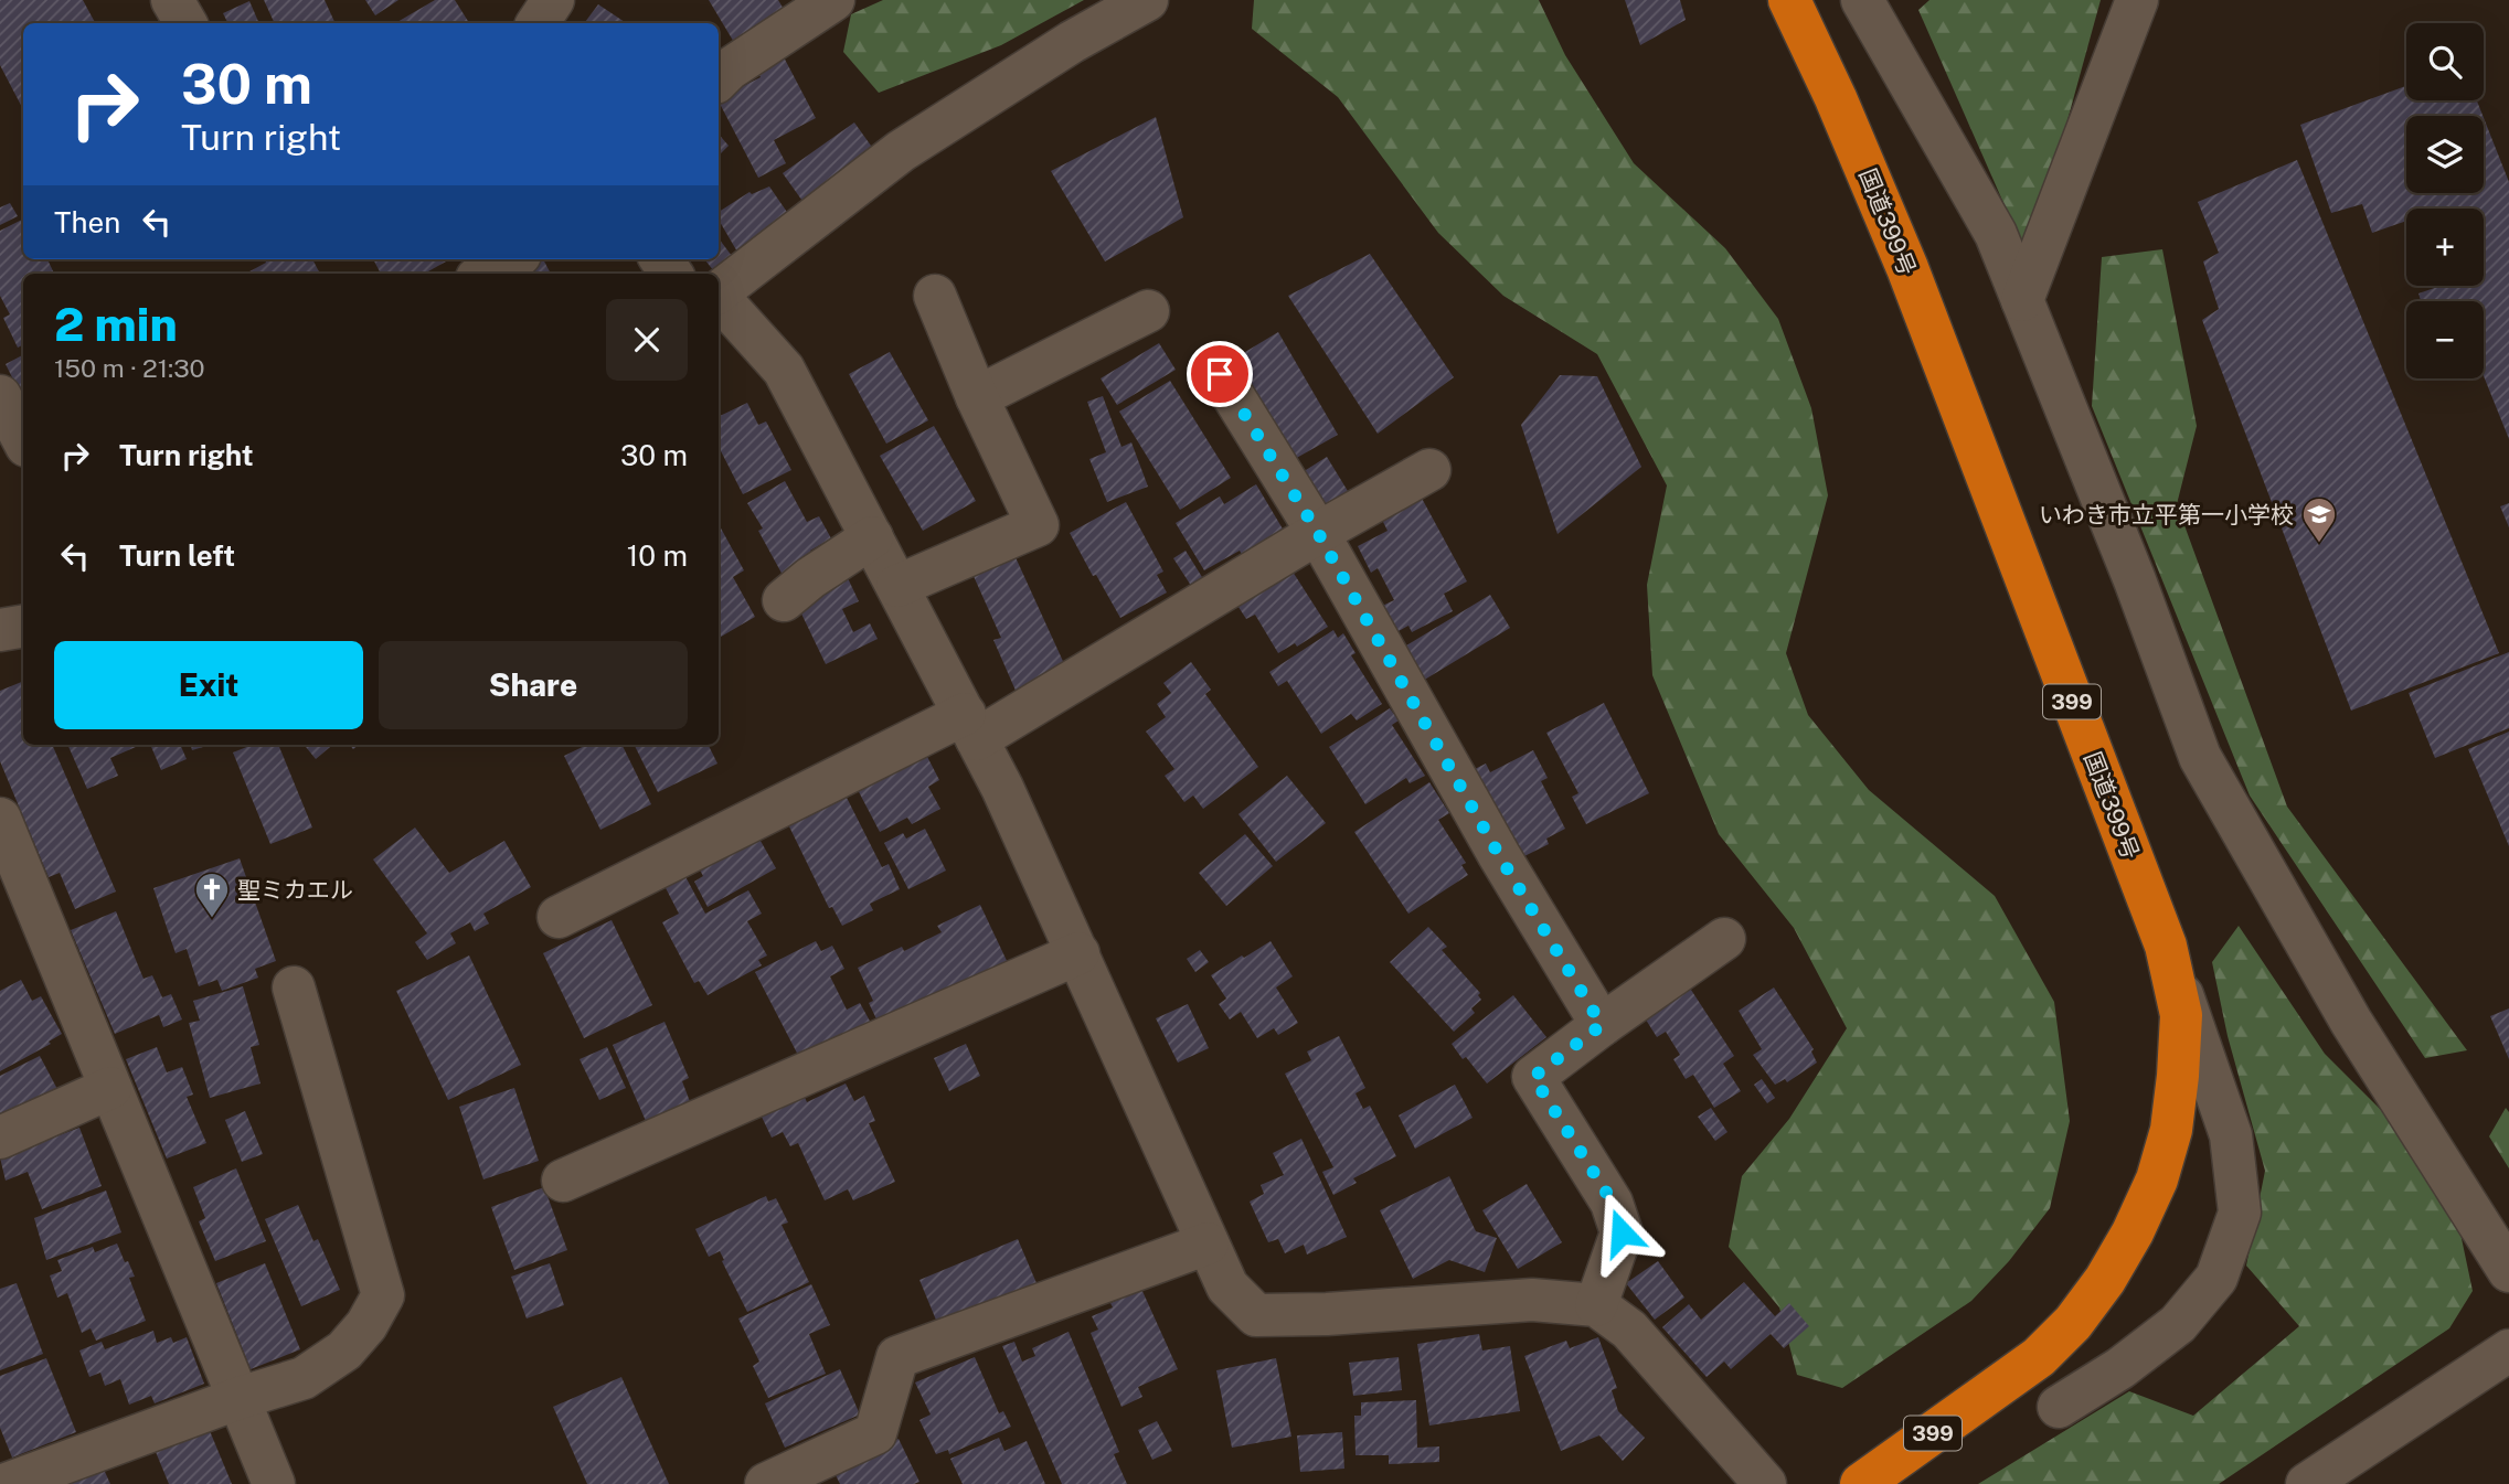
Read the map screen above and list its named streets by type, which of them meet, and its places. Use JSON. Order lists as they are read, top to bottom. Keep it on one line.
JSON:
{"streets":{"highway":["国道399号","399"]},"places":{"school or university":["いわき市立平第一小学校"],"church":["聖ミカエル"]},"page":{"map_buttons":["+","−"],"turn":["30 m","Turn right"],"then":"Then","heading":["2 min","150 m · 21:30"],"list":[{"name":"Turn right","value":"30 m"},{"name":"Turn left","value":"10 m"}],"buttons":["Exit","Share"]}}
